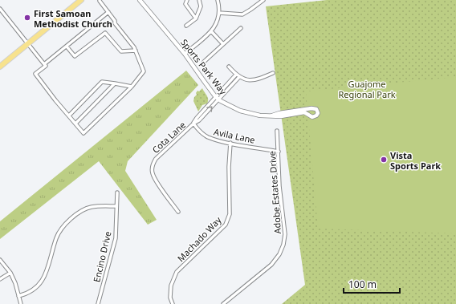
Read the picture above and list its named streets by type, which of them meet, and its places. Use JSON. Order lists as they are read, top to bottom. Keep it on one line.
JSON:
{"streets":{"street":["Sports Park Way","Avila Lane","Cota Lane","Adobe Estates Drive","Machado Way","Encino Drive"]},"crossings":[["Sports Park Way","Cota Lane"],["Avila Lane","Cota Lane"],["Avila Lane","Adobe Estates Drive"],["Avila Lane","Machado Way"]],"parks":["Guajome Regional Park"],"places":["First Samoan Methodist Church","Vista Sports Park"],"scale_bar":"100 m"}
